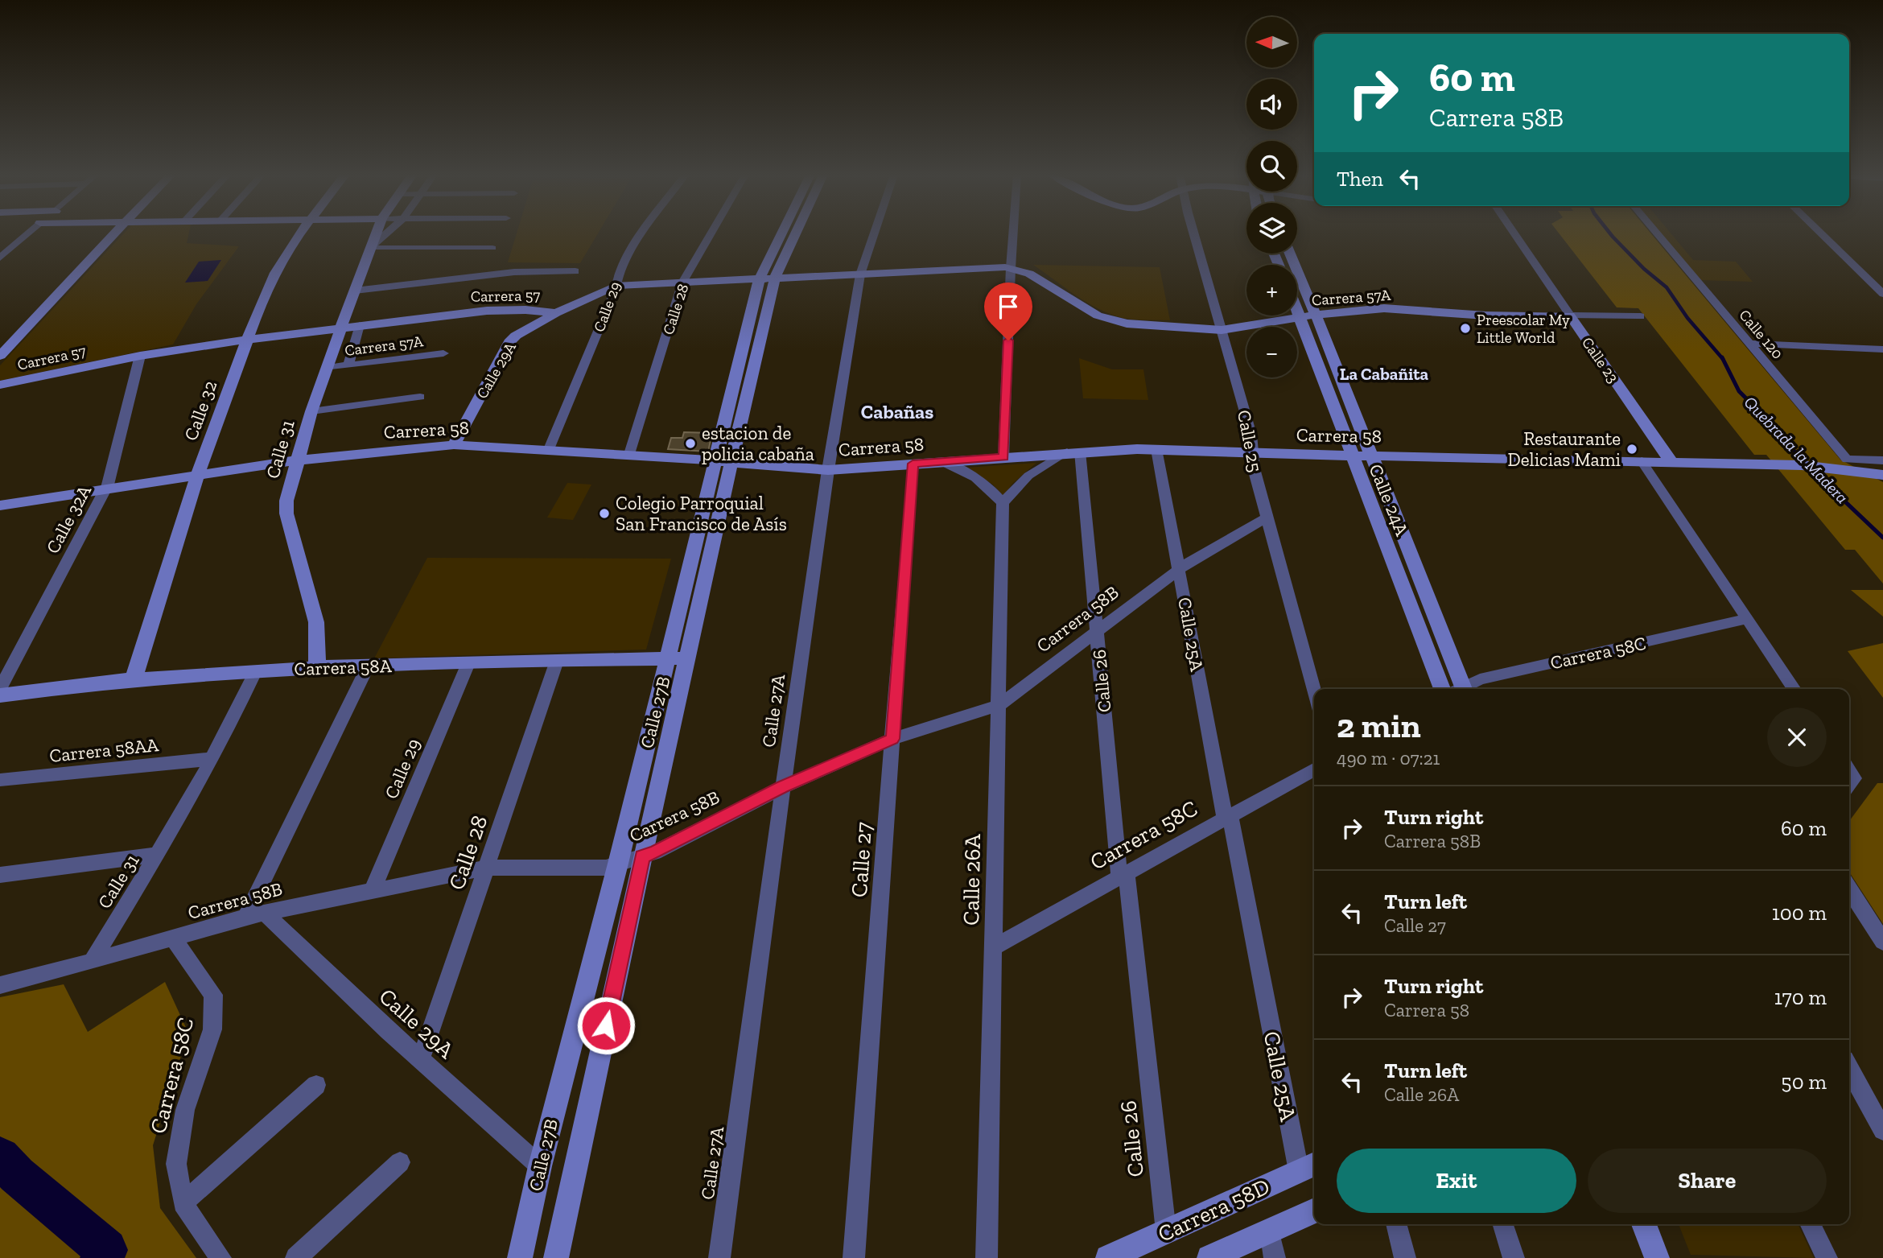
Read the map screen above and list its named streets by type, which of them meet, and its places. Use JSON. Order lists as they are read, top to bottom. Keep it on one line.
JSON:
{"streets":{"main road":["Carrera 57","Carrera 57A","Calle 23","Calle 29A","Calle 32","Carrera 58","Calle 31","Calle 24A","Carrera 58A","Calle 27B","Carrera 58D"],"street":["Calle 29","Calle 28","Calle 120","Calle 25","Calle 32A","Carrera 58B","Calle 25A","Carrera 58C","Calle 26","Calle 27A","Carrera 58AA","Calle 27","Calle 26A"]},"crossings":[["Carrera 57","Carrera 57A"],["Carrera 57","Calle 29"],["Carrera 57","Calle 28"],["Carrera 57","Calle 29A"],["Carrera 57","Calle 32"],["Carrera 57","Calle 31"],["Carrera 57","Calle 32A"],["Carrera 57","Calle 27A"],["Carrera 57","Calle 27B"],["Carrera 57A","Calle 23"],["Carrera 57A","Calle 25"],["Carrera 57A","Calle 31"],["Carrera 57A","Calle 24A"],["Calle 29","Carrera 58"],["Calle 29","Carrera 58B"],["Calle 29","Carrera 58A"],["Calle 28","Calle 29A"],["Calle 28","Carrera 58"],["Calle 28","Carrera 58B"],["Calle 28","Carrera 58A"],["Calle 120","Carrera 58"],["Calle 23","Carrera 58"],["Calle 29A","Carrera 58"],["Calle 29A","Carrera 58B"],["Calle 29A","Calle 27B"],["Calle 32","Carrera 58"],["Calle 32","Carrera 58A"],["Carrera 58","Calle 25"],["Carrera 58","Calle 31"],["Carrera 58","Calle 24A"],["Carrera 58","Calle 32A"],["Carrera 58","Calle 25A"],["Carrera 58","Calle 26"],["Carrera 58","Calle 27A"],["Carrera 58","Calle 27B"],["Carrera 58","Calle 27"],["Calle 25","Carrera 58B"],["Calle 31","Carrera 58B"],["Calle 31","Carrera 58A"],["Calle 31","Carrera 58AA"],["Carrera 58B","Calle 25A"],["Carrera 58B","Carrera 58C"],["Carrera 58B","Calle 26"],["Carrera 58B","Calle 27A"],["Carrera 58B","Calle 27B"],["Carrera 58B","Calle 27"],["Carrera 58B","Calle 26A"],["Calle 25A","Carrera 58C"],["Calle 25A","Carrera 58D"],["Carrera 58C","Calle 26"],["Carrera 58C","Calle 26A"],["Carrera 58A","Calle 27B"],["Calle 26","Carrera 58D"]],"districts":["La Cabañita","Cabañas"],"water":["Quebrada la Madera"],"places":["Preescolar My Little World","estacion de policia cabaña","Restaurante Delicias Mami","Colegio Parroquial San Francisco de Asís"],"north":"left","page":{"map_buttons":["+","−"],"turn":["60 m","Carrera 58B"],"then":"Then","heading":["2 min","490 m · 07:21"],"list":[{"name":"Turn right","note":"Carrera 58B","value":"60 m"},{"name":"Turn left","note":"Calle 27","value":"100 m"},{"name":"Turn right","note":"Carrera 58","value":"170 m"},{"name":"Turn left","note":"Calle 26A","value":"50 m"}],"buttons":["Exit","Share"]}}
